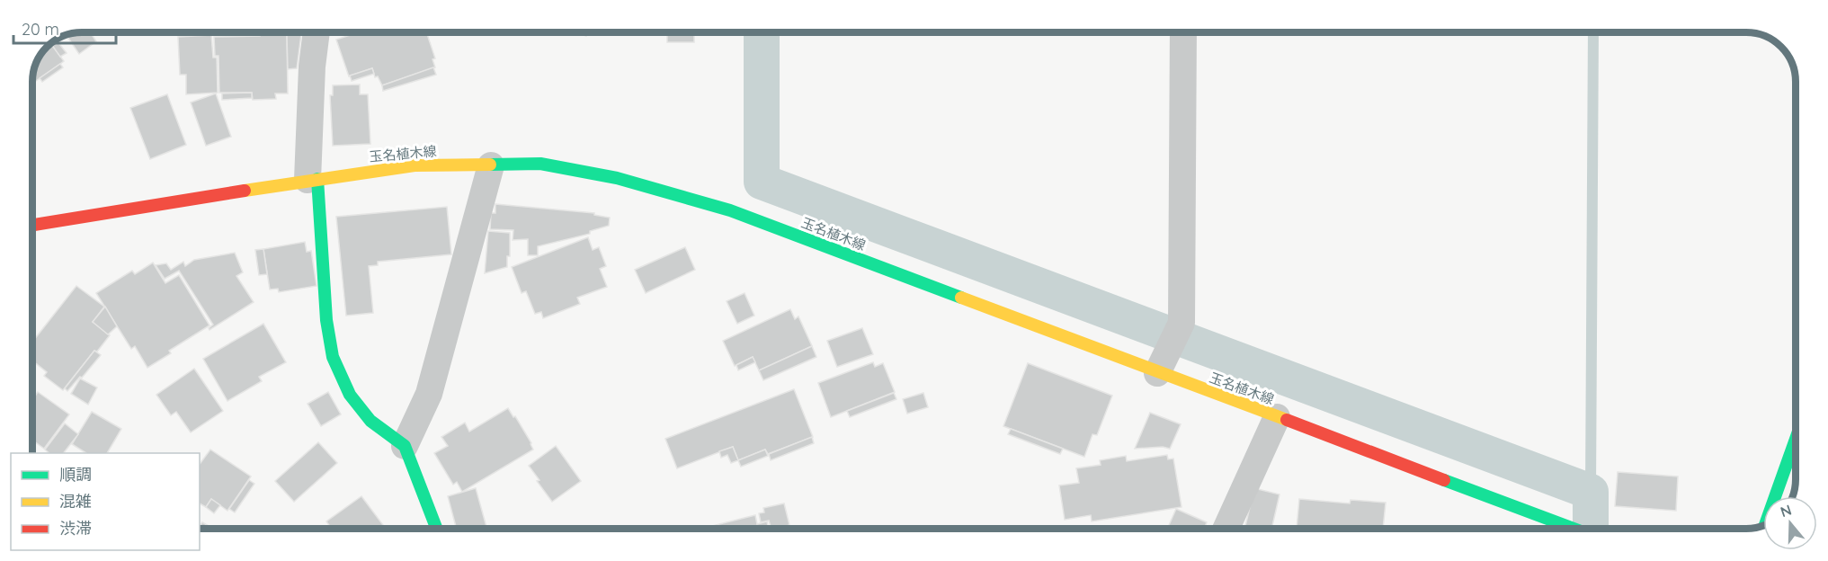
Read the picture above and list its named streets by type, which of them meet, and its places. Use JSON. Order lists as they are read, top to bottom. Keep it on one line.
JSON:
{"streets":{"main road":["玉名植木線"]},"legend":["順調","混雑","渋滞"],"scale_bar":"20 m","north":"top"}
